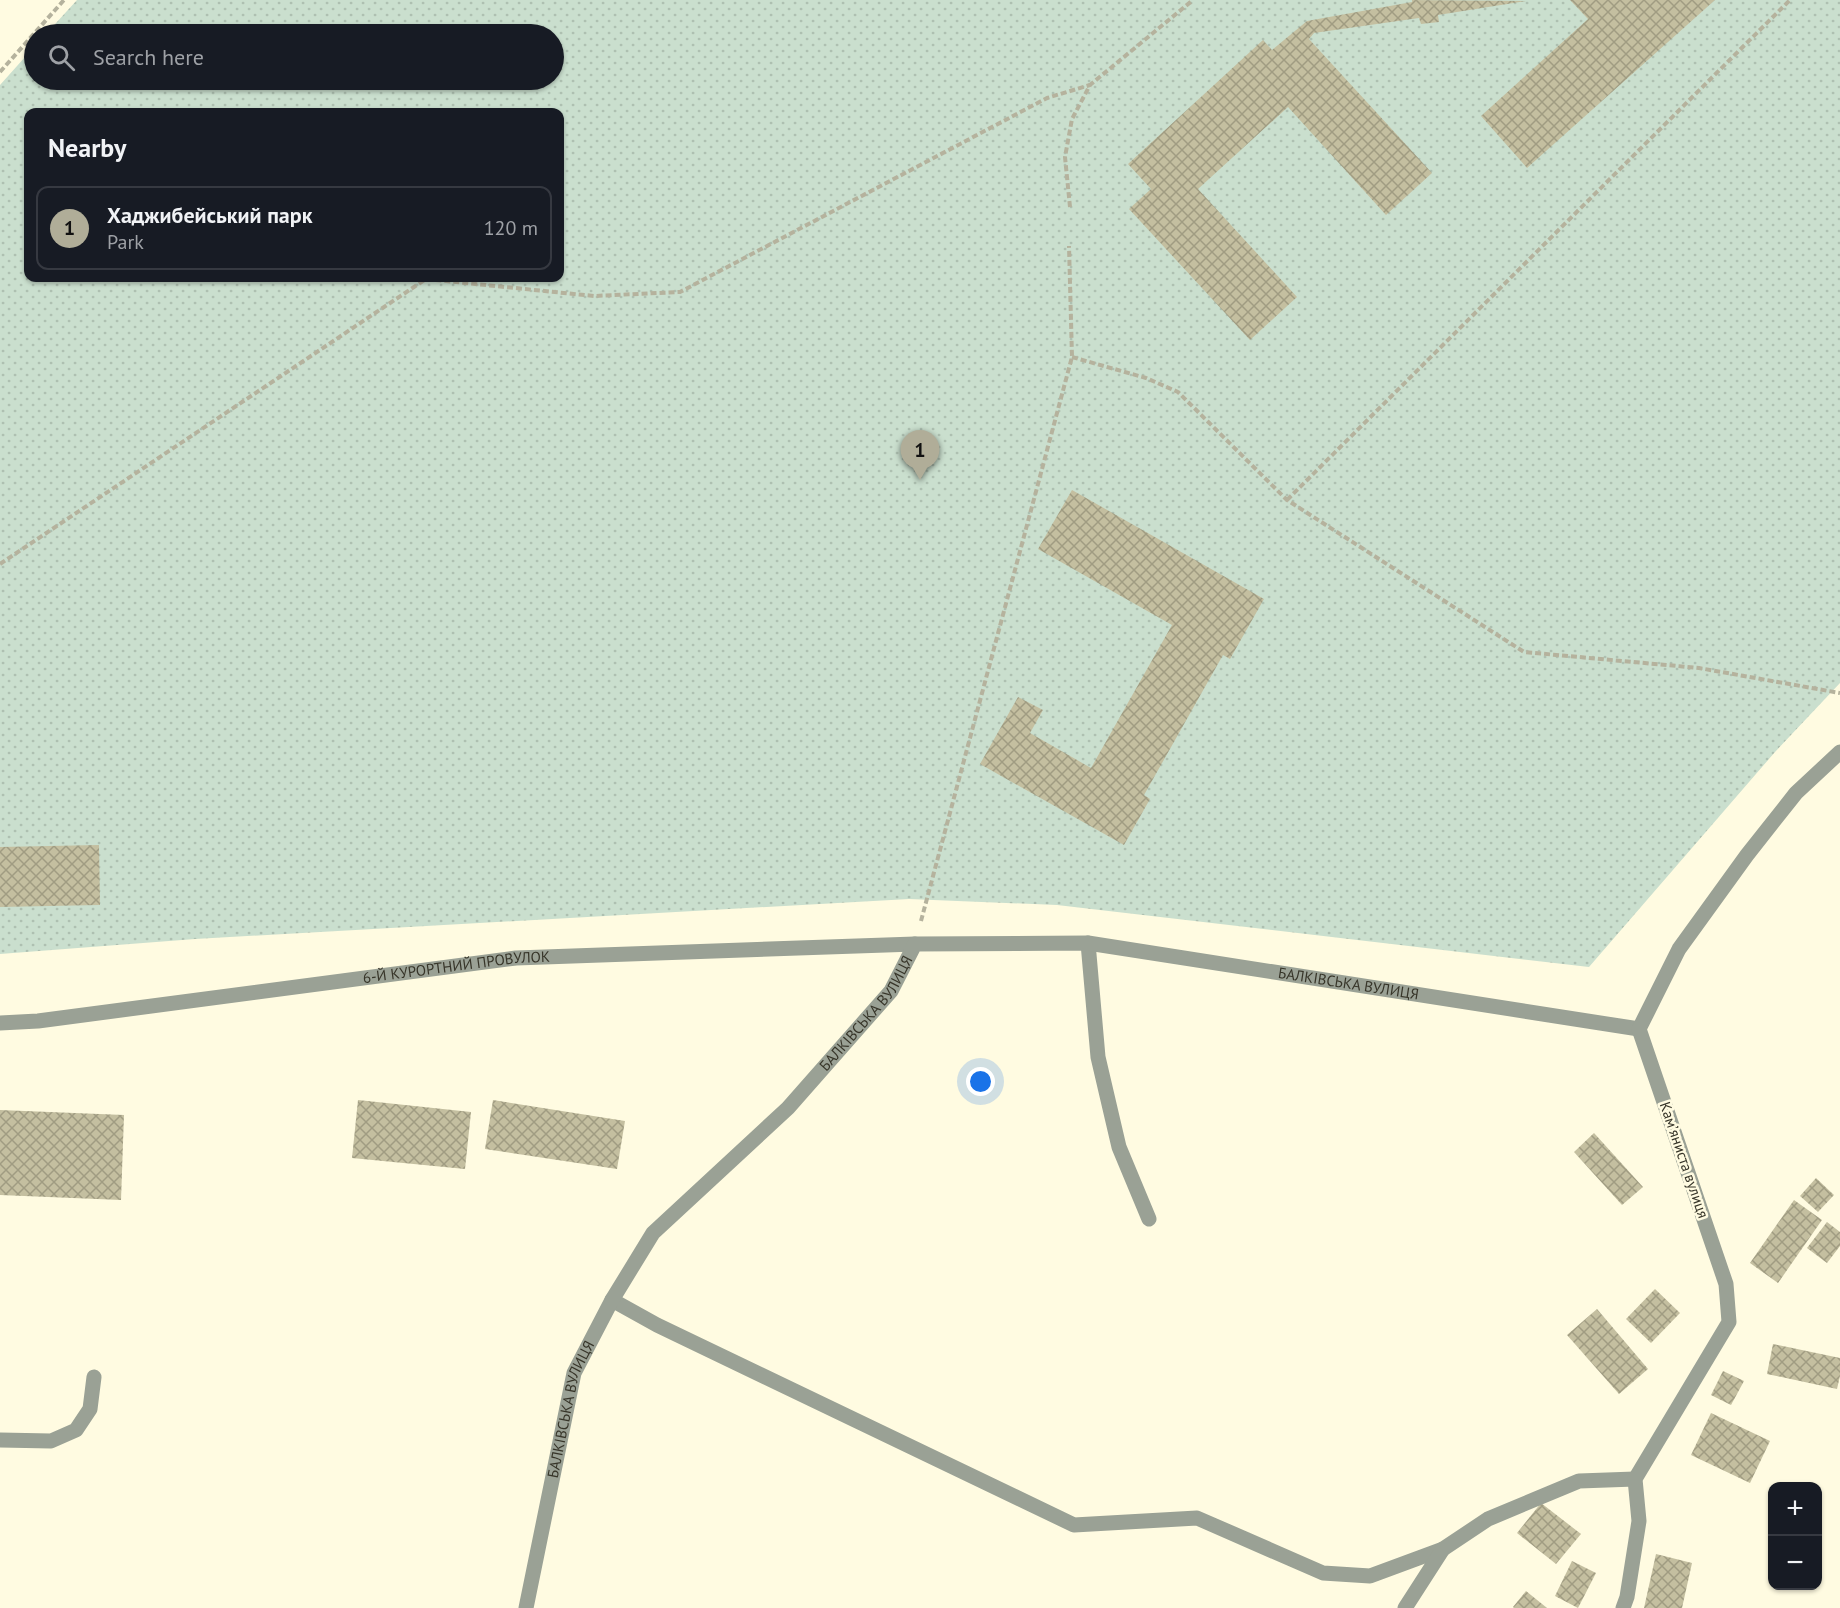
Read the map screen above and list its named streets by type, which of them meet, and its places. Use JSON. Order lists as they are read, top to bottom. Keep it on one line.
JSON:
{"streets":{"street":["6-Й КУРОРТНИЙ ПРОВУЛОК","БАЛКІВСЬКА ВУЛИЦЯ","Камʼяниста вулиця"]},"crossings":[["6-Й КУРОРТНИЙ ПРОВУЛОК","БАЛКІВСЬКА ВУЛИЦЯ"],["БАЛКІВСЬКА ВУЛИЦЯ","Камʼяниста вулиця"]],"page":{"search":"Search here","heading":"Nearby","list":[{"mark":"1","name":"Хаджибейський парк","note":"Park","value":"120 m"}],"pins":"1","map_buttons":["+","−"]}}
